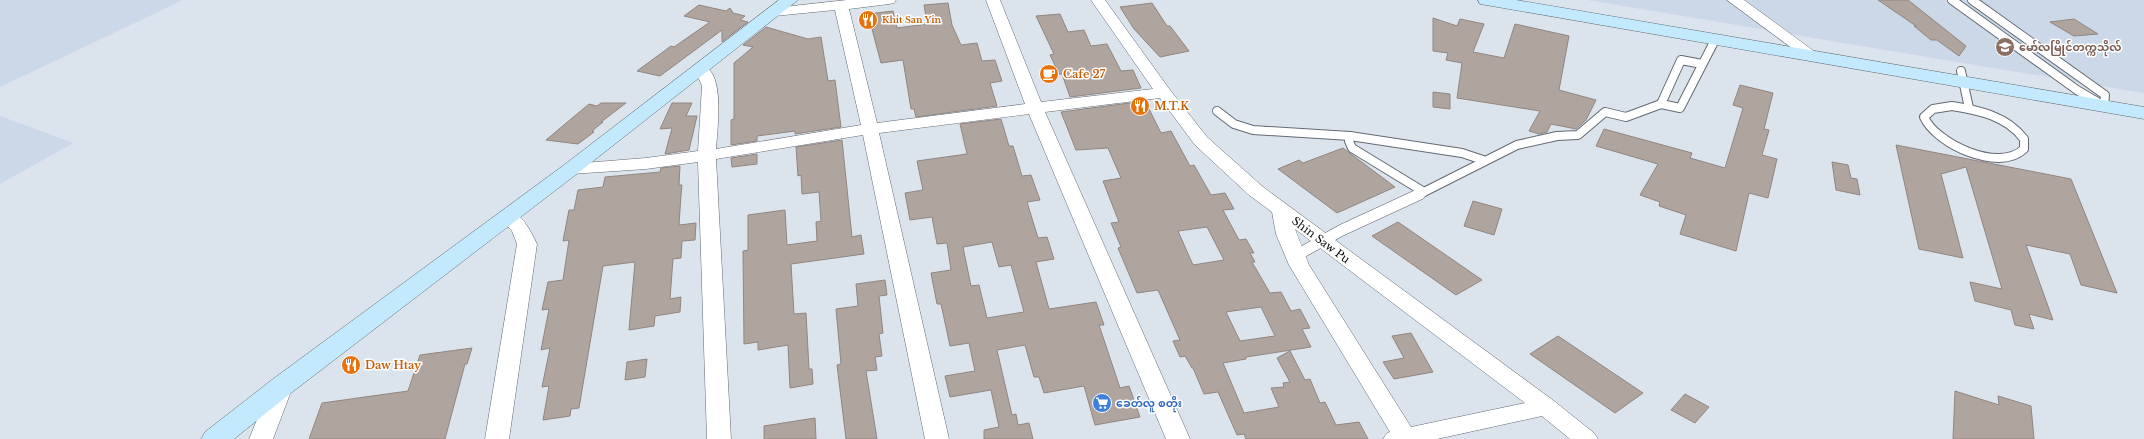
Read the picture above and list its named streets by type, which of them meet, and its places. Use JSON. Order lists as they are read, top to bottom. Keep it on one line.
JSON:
{"streets":{"street":["Shin Saw Pu"]},"places":{"restaurant":["Khit San Yin","M.T.K","Daw Htay"],"school or university":["မော်လမြိုင်တက္ကသိုလ်"],"cafe":["Cafe 27"],"supermarket":["ခေတ်လူ စတိုး"]}}
